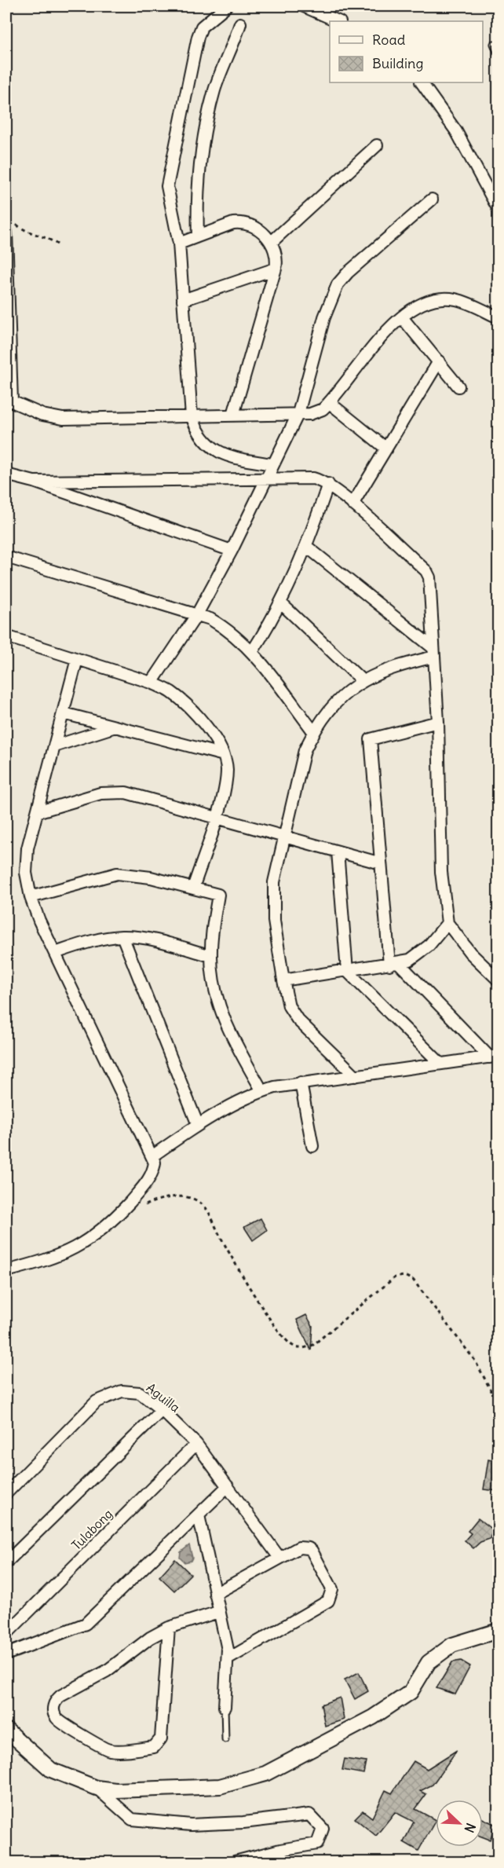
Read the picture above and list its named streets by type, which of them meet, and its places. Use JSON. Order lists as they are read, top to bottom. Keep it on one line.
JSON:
{"streets":{"street":["Aguilla","Tulabong"]},"crossings":[["Aguilla","Tulabong"]],"legend":["Road","Building"],"north":"bottom right"}
